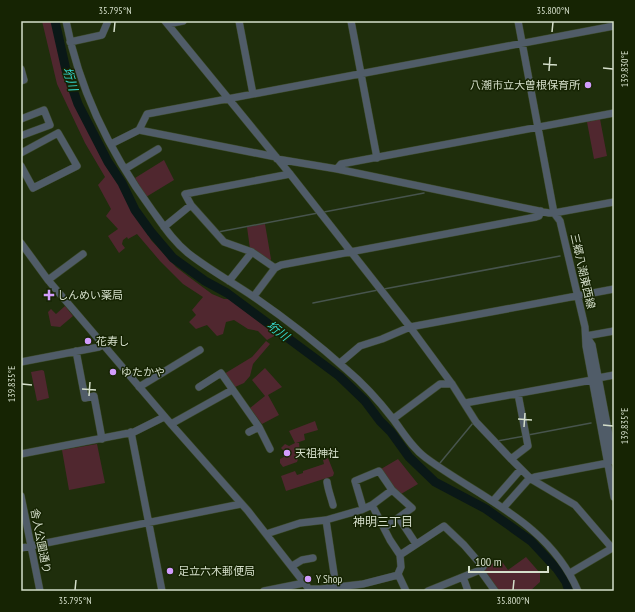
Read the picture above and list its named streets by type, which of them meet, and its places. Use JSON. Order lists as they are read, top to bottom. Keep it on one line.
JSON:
{"streets":{"street":["三郷八潮東西線","舎人公園通り"]},"districts":["神明三丁目"],"water":["垳川"],"places":{"other":["八潮市立大曽根保育所","花寿し","ゆたかや","天祖神社","足立六木郵便局","Y Shop"],"health":["しんめい薬局"]},"scale_bar":"100 m","coordinates":["35.795°N","35.800°N","139.830°E","139.835°E"]}
